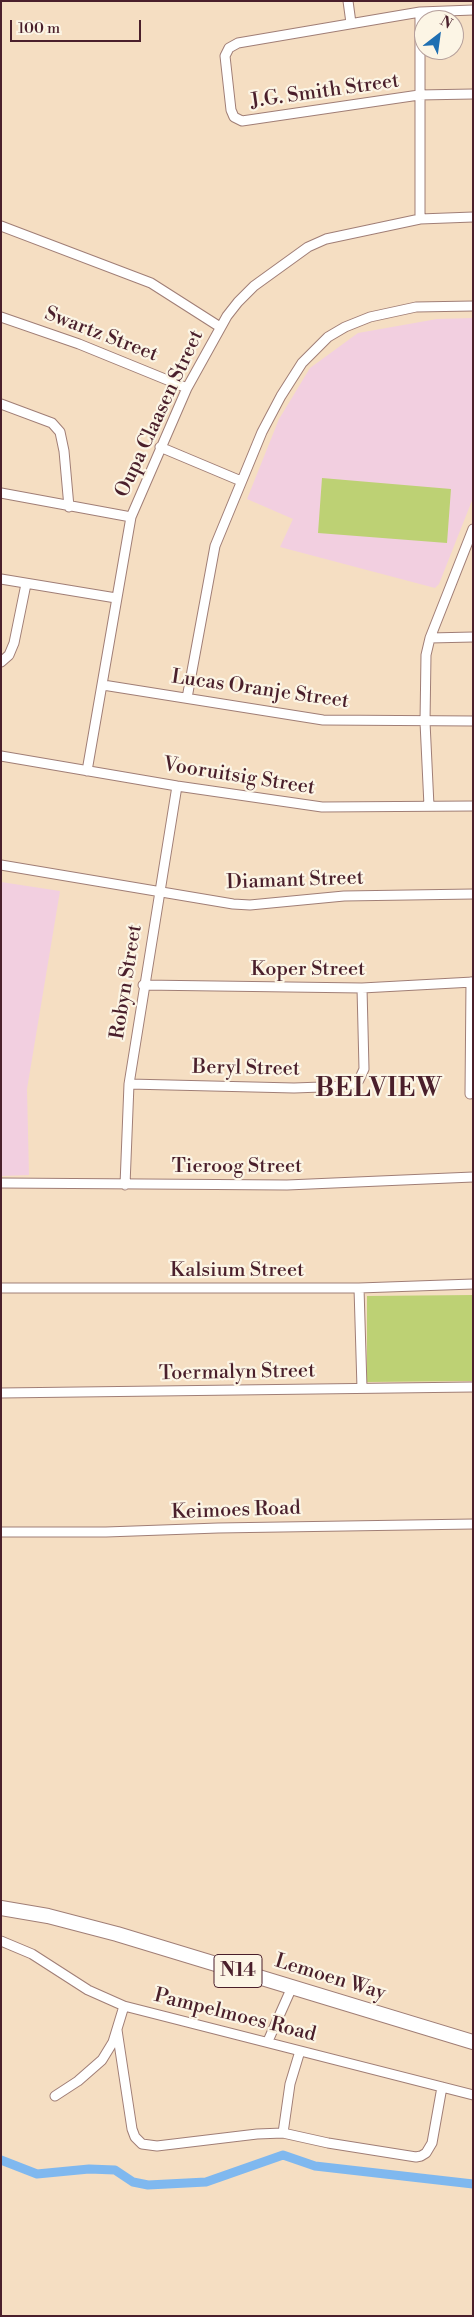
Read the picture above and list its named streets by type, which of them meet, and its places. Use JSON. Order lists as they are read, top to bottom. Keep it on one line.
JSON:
{"streets":{"highway":["N14","Lemoen Way"],"street":["J.G. Smith Street","Swartz Street","Oupa Claasen Street","Lucas Oranje Street","Vooruitsig Street","Diamant Street","Koper Street","Robyn Street","Beryl Street","Tieroog Street","Kalsium Street","Toermalyn Street","Keimoes Road","Pampelmoes Road"]},"crossings":[["Swartz Street","Oupa Claasen Street"],["Oupa Claasen Street","Lucas Oranje Street"],["Oupa Claasen Street","Vooruitsig Street"],["Vooruitsig Street","Robyn Street"],["Diamant Street","Robyn Street"],["Koper Street","Robyn Street"],["Koper Street","Beryl Street"],["Robyn Street","Beryl Street"],["Robyn Street","Tieroog Street"]],"districts":["BELVIEW"],"scale_bar":"100 m","north":"top right"}
